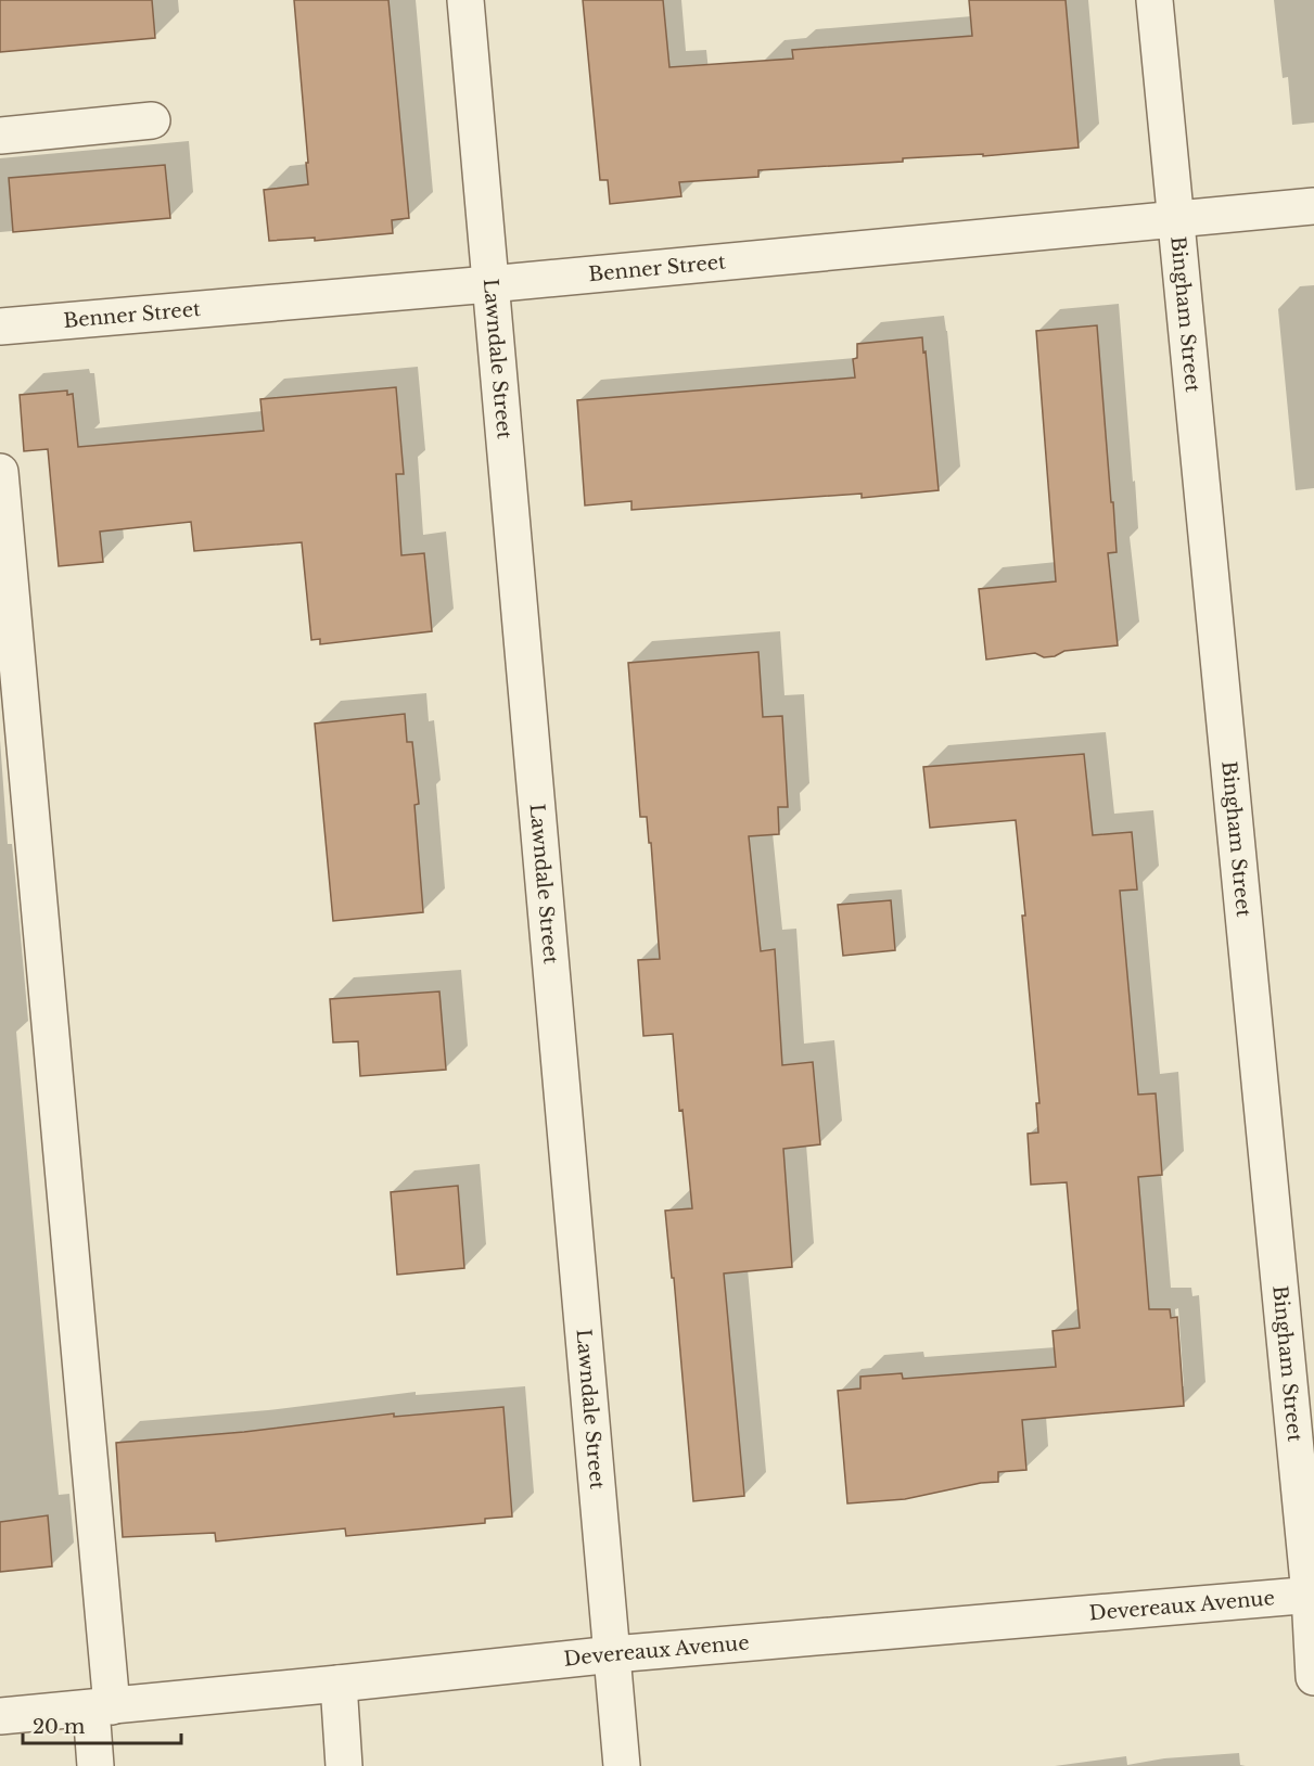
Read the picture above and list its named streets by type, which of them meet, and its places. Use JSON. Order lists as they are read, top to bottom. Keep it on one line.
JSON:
{"streets":{"street":["Benner Street","Bingham Street","Lawndale Street","Devereaux Avenue"]},"crossings":[["Benner Street","Bingham Street"],["Benner Street","Lawndale Street"],["Bingham Street","Devereaux Avenue"],["Lawndale Street","Devereaux Avenue"]],"scale_bar":"20 m"}
